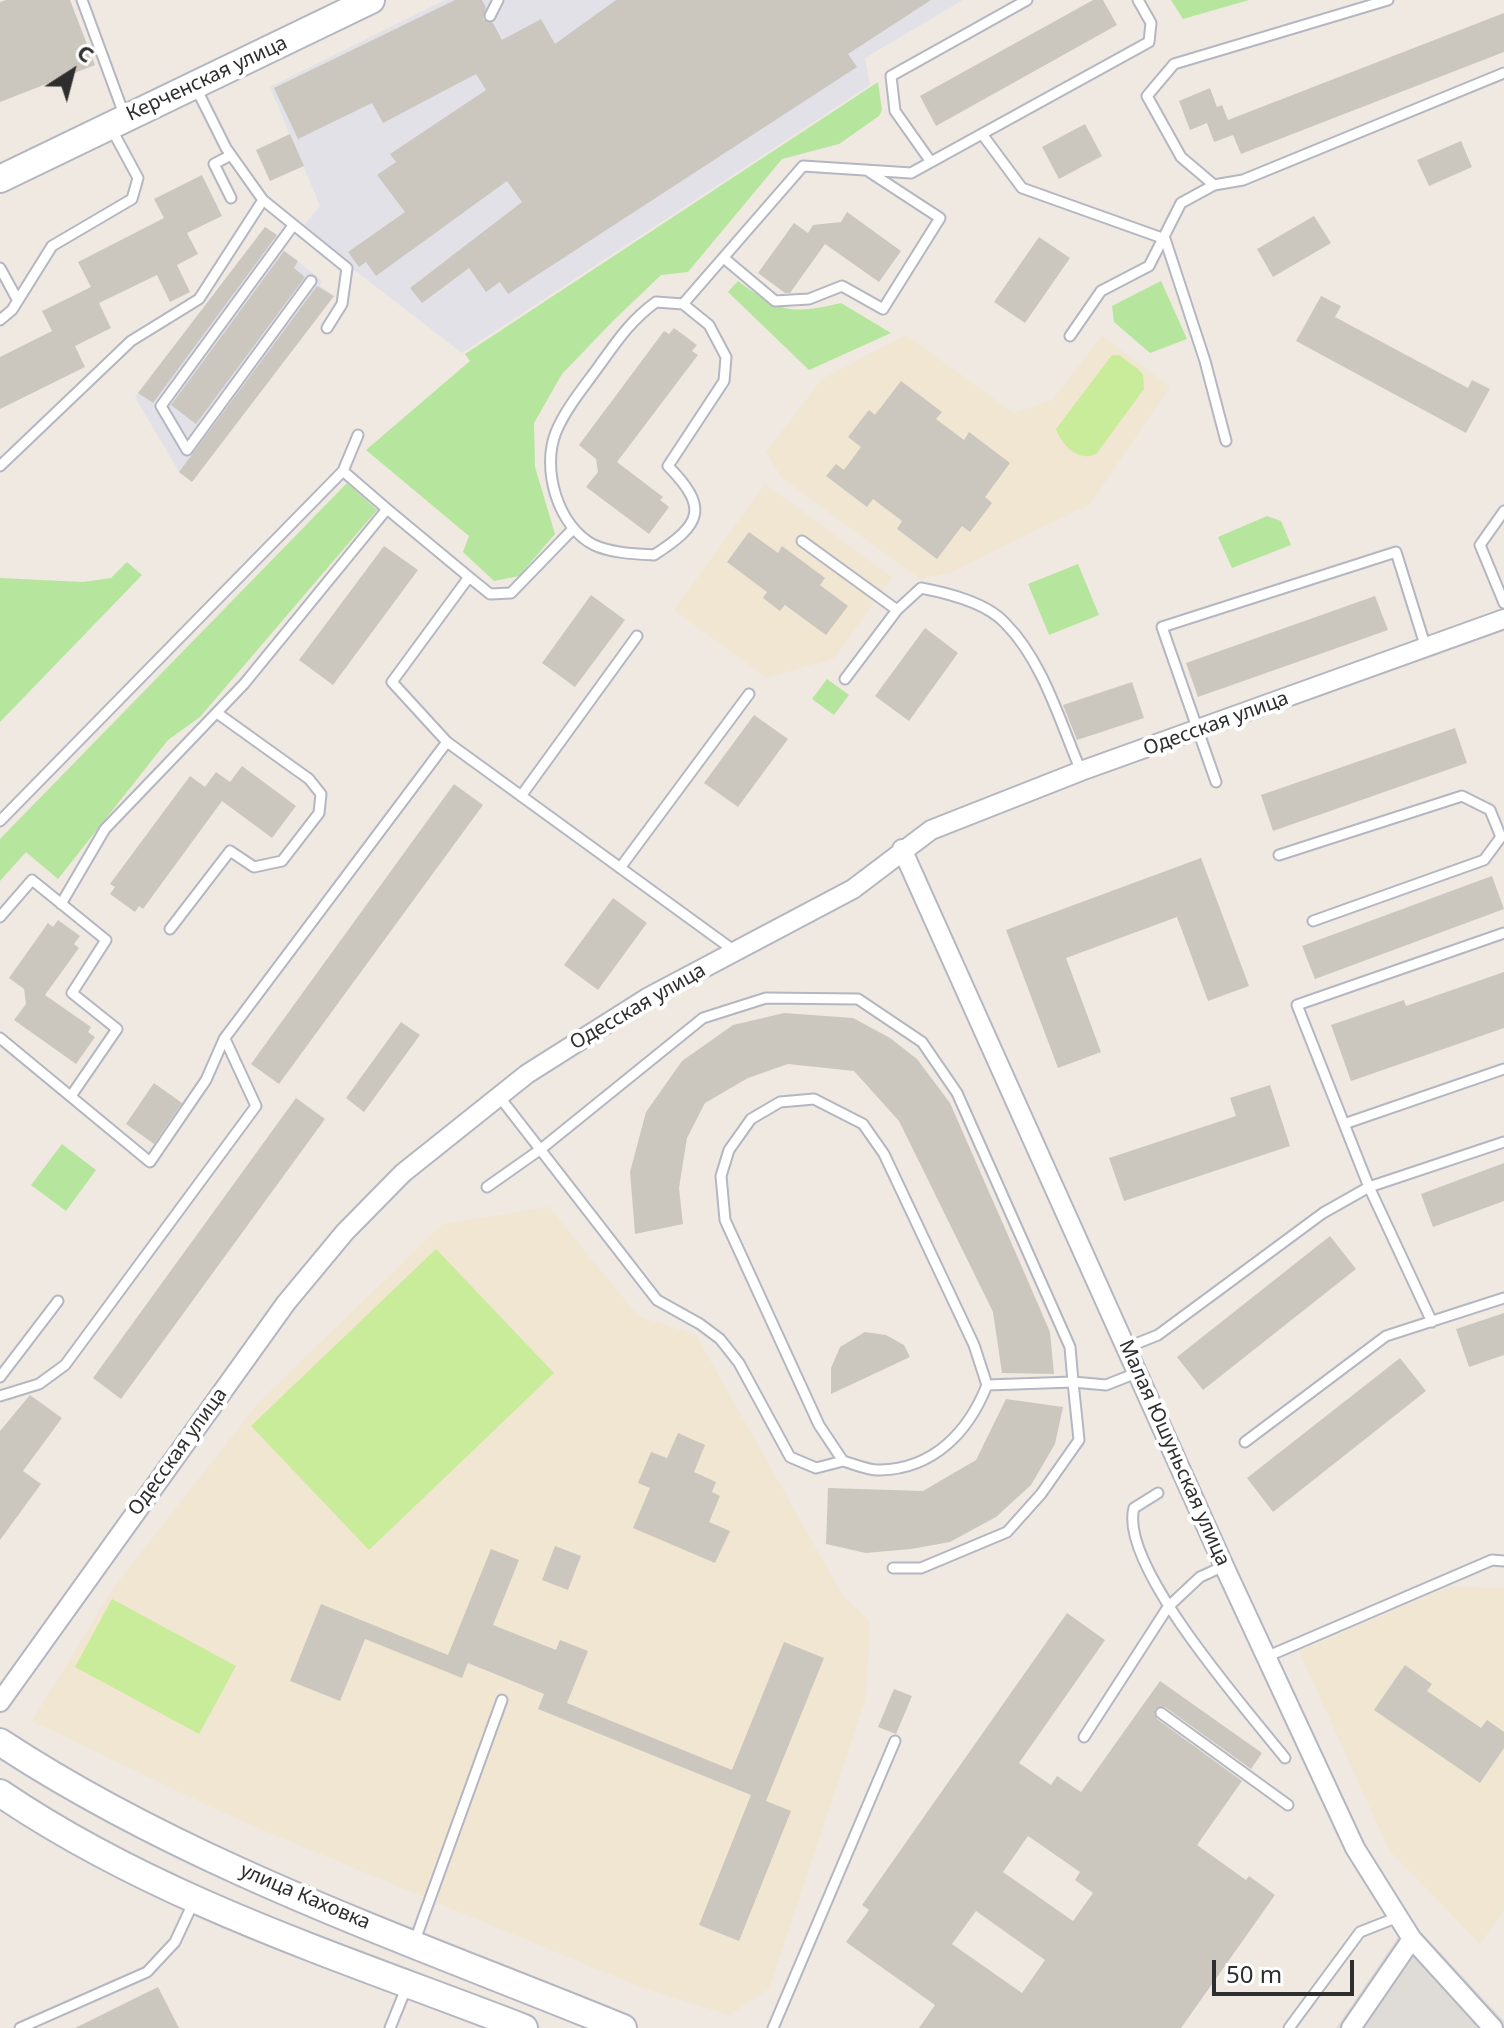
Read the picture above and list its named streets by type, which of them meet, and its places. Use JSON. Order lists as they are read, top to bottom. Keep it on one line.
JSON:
{"streets":{"main road":["Керченская улица","улица Каховка"],"street":["Одесская улица","Малая Юшуньская улица"]},"crossings":[["Одесская улица","Малая Юшуньская улица"]],"scale_bar":"50 m","north":"top right"}
